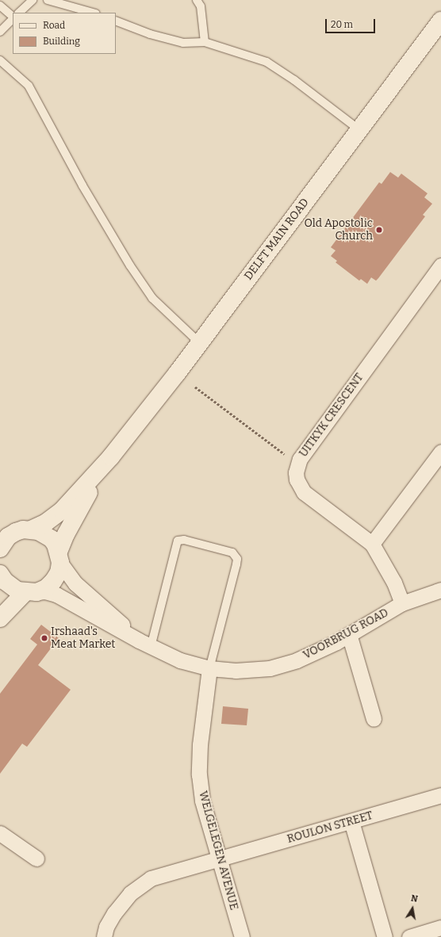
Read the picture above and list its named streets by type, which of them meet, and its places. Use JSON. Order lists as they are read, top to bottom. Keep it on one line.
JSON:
{"streets":{"street":["DELFT MAIN ROAD","UITKYK CRESCENT","VOORBRUG ROAD","ROULON STREET","WELGELEGEN AVENUE"]},"crossings":[["DELFT MAIN ROAD","VOORBRUG ROAD"],["UITKYK CRESCENT","VOORBRUG ROAD"],["VOORBRUG ROAD","WELGELEGEN AVENUE"],["ROULON STREET","WELGELEGEN AVENUE"]],"places":["Old Apostolic Church","Irshaad's Meat Market"],"legend":["Road","Building"],"scale_bar":"20 m","north":"top"}
